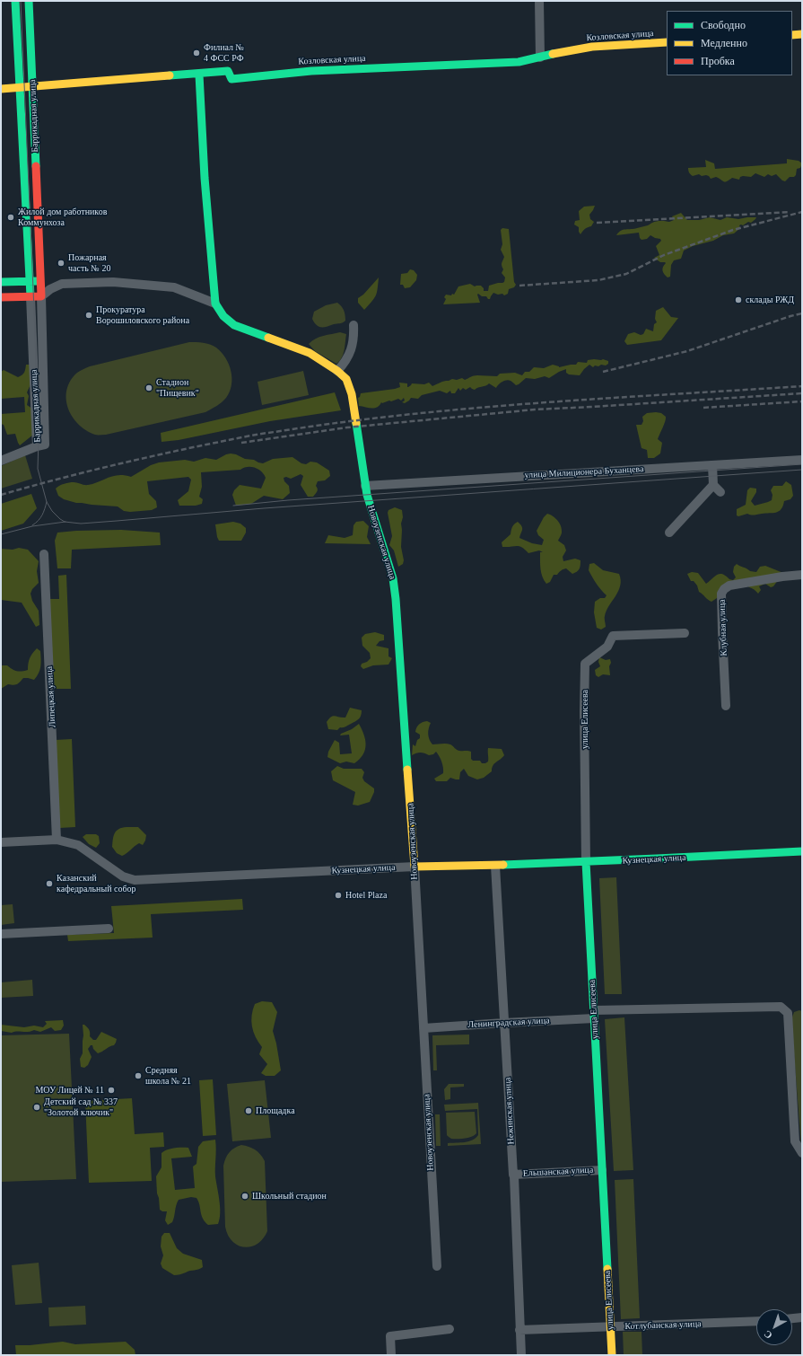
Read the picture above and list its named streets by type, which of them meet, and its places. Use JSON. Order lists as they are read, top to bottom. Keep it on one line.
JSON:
{"streets":{"street":["Козловская улица","Баррикадная улица","улица Милиционера Буханцева","Новоузенская улица","Клубная улица","Липецкая улица","улица Елисеева","Кузнецкая улица","Ленинградская улица","Нежинская улица","Ельшанская улица","Котлубанская улица"]},"crossings":[["Козловская улица","Баррикадная улица"],["улица Милиционера Буханцева","Новоузенская улица"],["Новоузенская улица","Кузнецкая улица"],["Новоузенская улица","Ленинградская улица"],["Липецкая улица","Кузнецкая улица"],["улица Елисеева","Кузнецкая улица"],["улица Елисеева","Ленинградская улица"],["улица Елисеева","Ельшанская улица"],["улица Елисеева","Котлубанская улица"],["Кузнецкая улица","Нежинская улица"],["Ленинградская улица","Нежинская улица"],["Нежинская улица","Ельшанская улица"],["Нежинская улица","Котлубанская улица"]],"places":["Филиал № 4 ФСС РФ","Жилой дом работников Коммунхоза","Пожарная часть № 20","склады РЖД","Прокуратура Ворошиловского района","Стадион \"Пищевик\"","Казанский кафедральный собор","Hotel Plaza","Средняя школа № 21","МОУ Лицей № 11","Детский сад № 337 \"Золотой ключик\"","Площадка","Школьный стадион"],"legend":["Свободно","Медленно","Пробка"],"north":"bottom left"}
